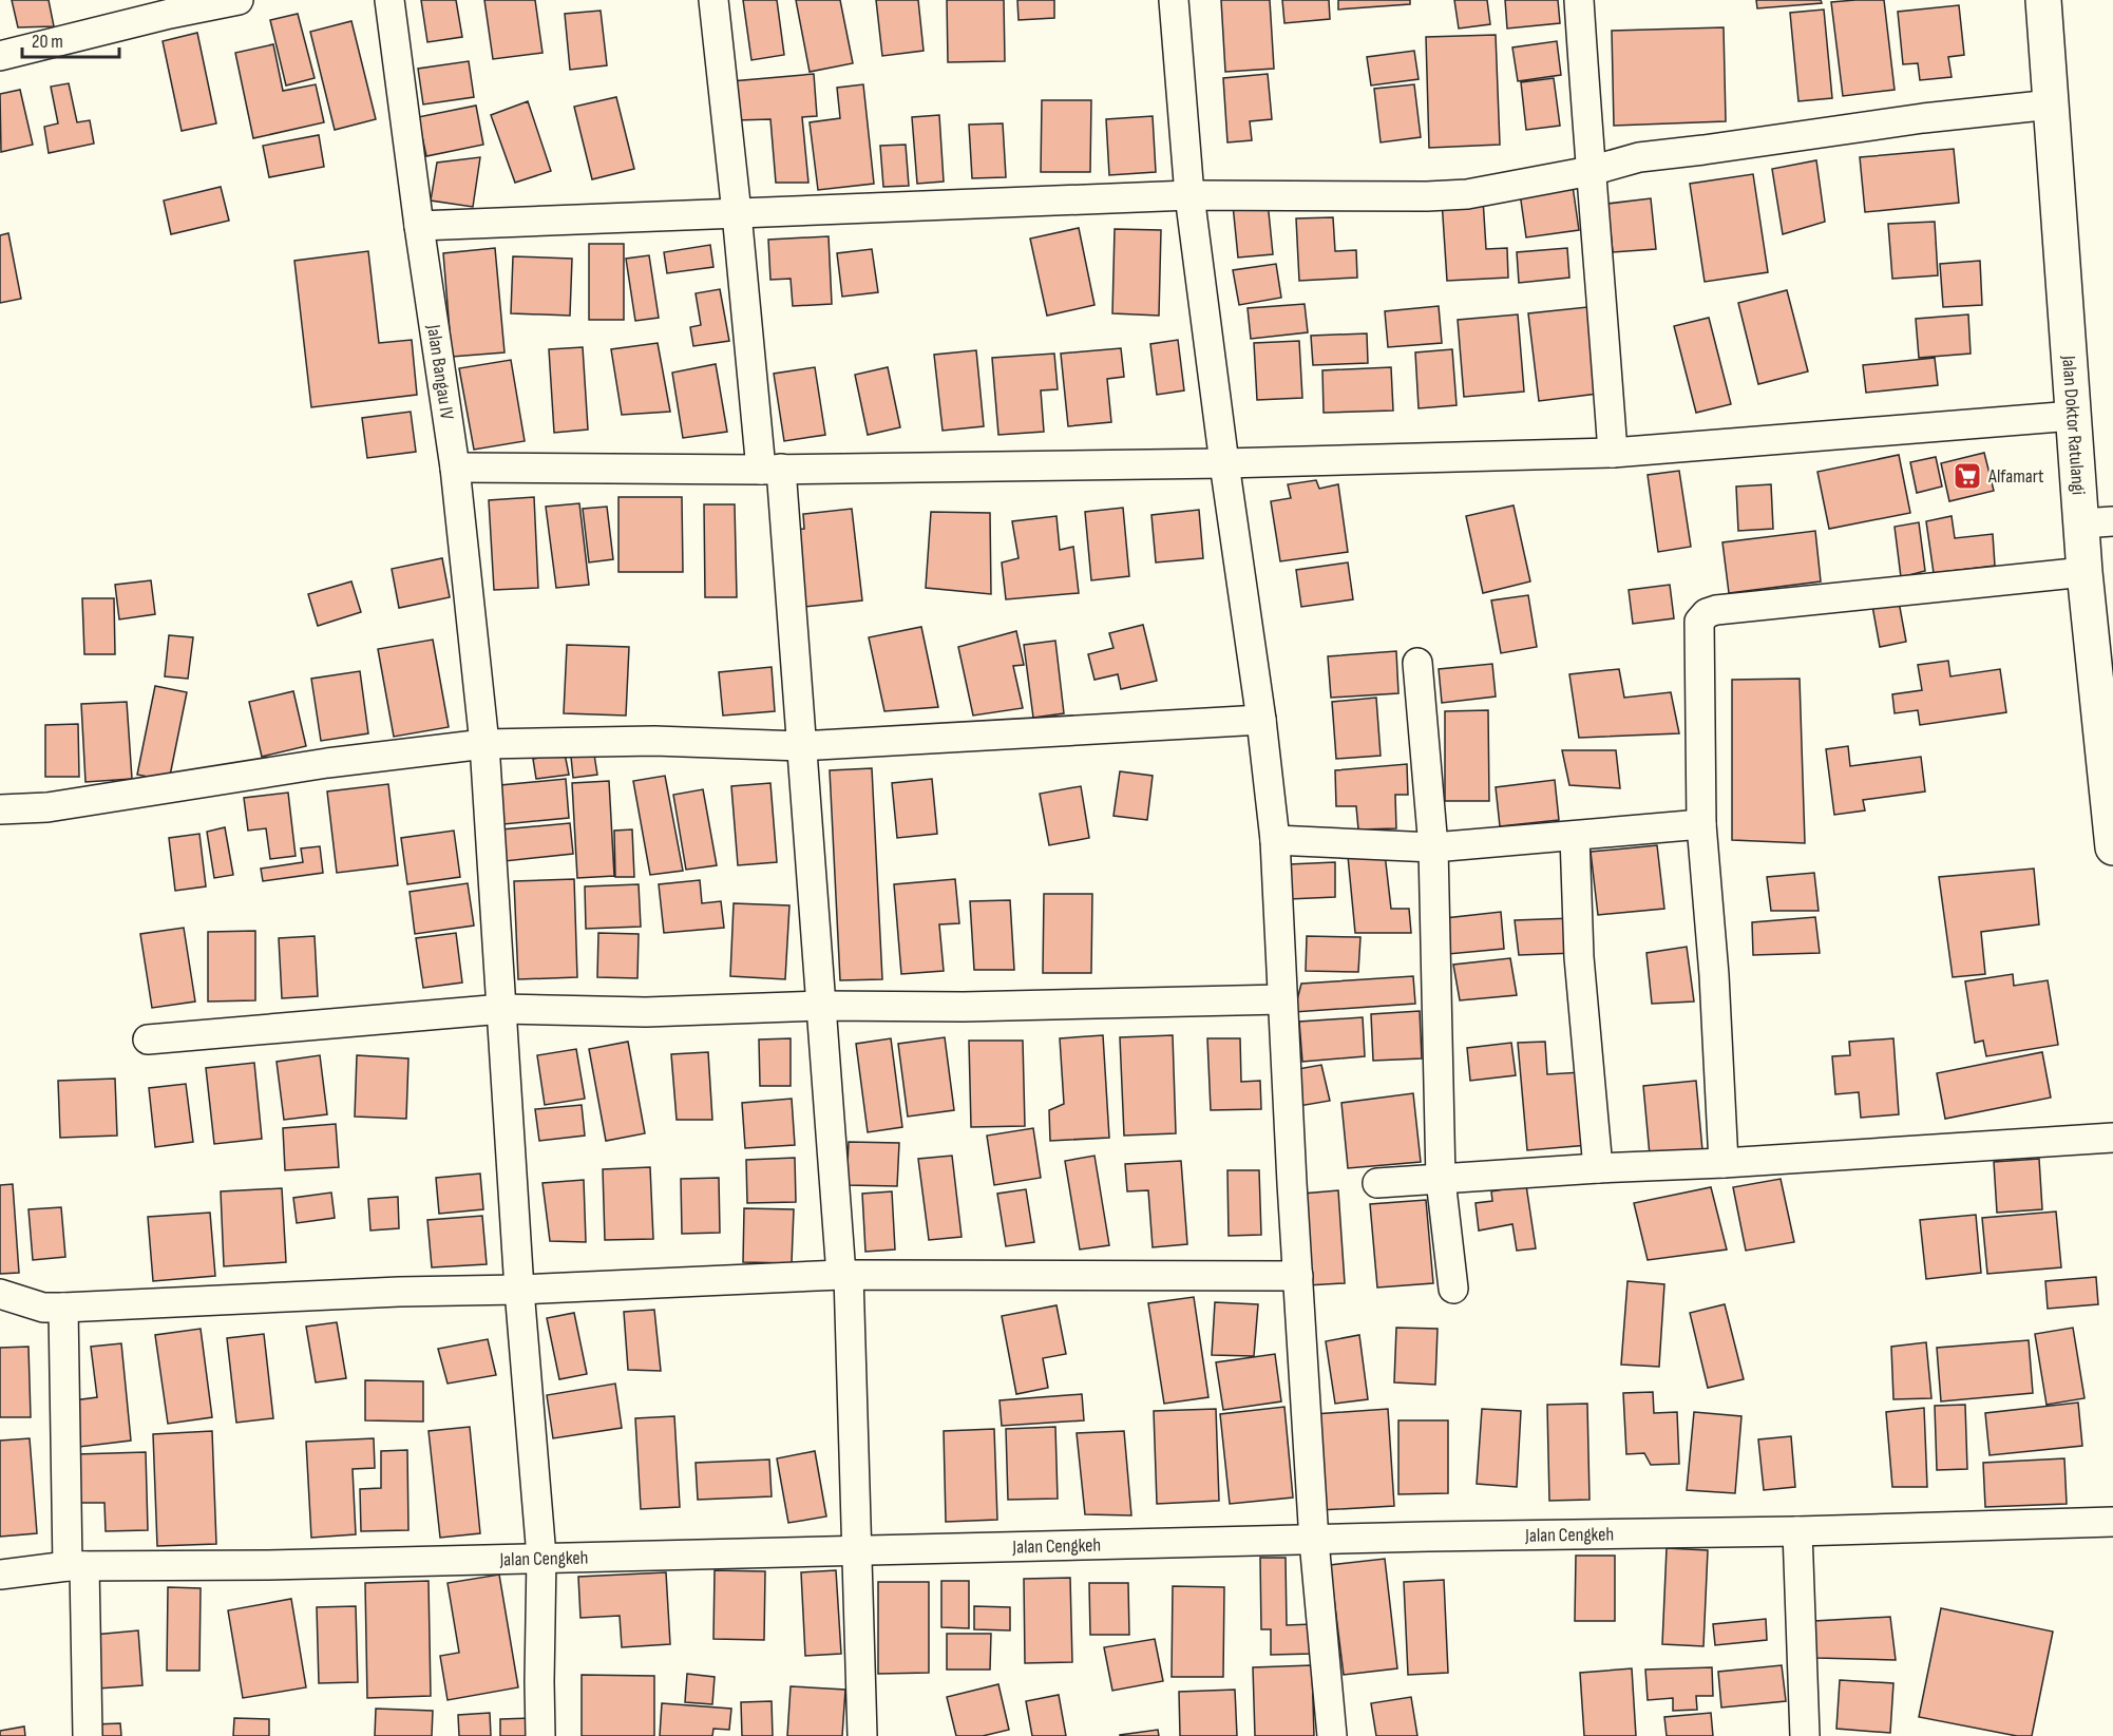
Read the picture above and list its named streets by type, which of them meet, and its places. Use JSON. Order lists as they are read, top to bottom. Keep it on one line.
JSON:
{"streets":{"highway":["Jalan Doktor Ratulangi"],"street":["Jalan Bangau IV","Jalan Cengkeh"]},"crossings":[["Jalan Bangau IV","Jalan Cengkeh"]],"places":{"supermarket":["Alfamart"]},"scale_bar":"20 m"}
